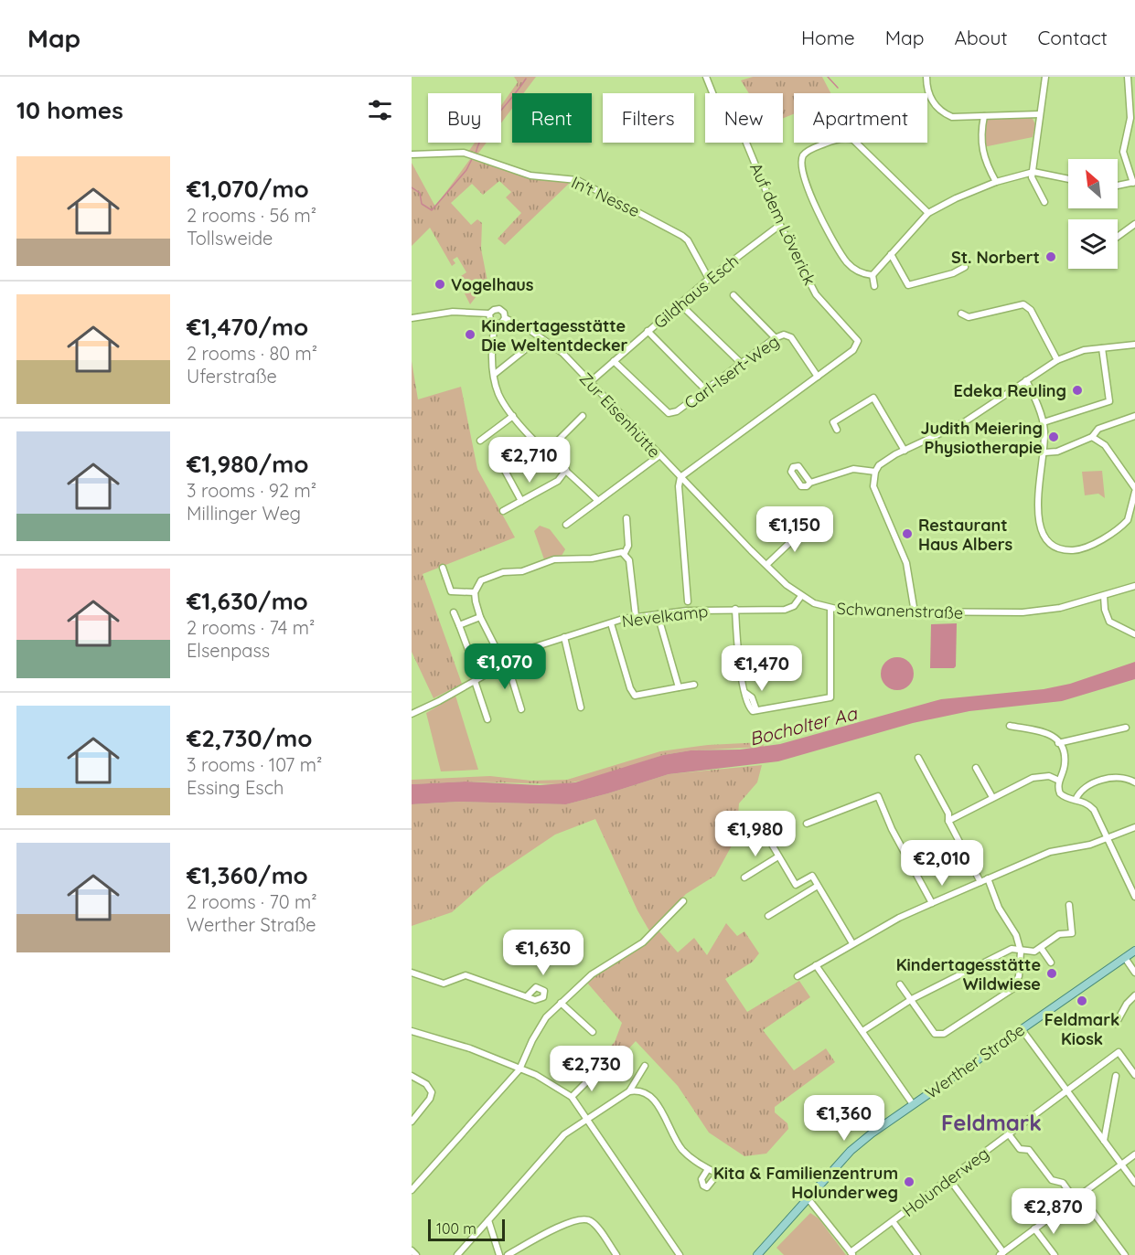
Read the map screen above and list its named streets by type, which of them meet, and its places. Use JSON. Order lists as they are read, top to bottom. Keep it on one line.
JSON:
{"streets":{"main road":["Werther Straße"],"street":["In't Nesse","Auf dem Löverick","Gildhaus Esch","Carl-Isert-Weg","Zur Eisenhütte","Schwanenstraße","Nevelkamp","Holunderweg"]},"crossings":[["In't Nesse","Gildhaus Esch"],["Auf dem Löverick","Gildhaus Esch"],["Auf dem Löverick","Carl-Isert-Weg"],["Auf dem Löverick","Zur Eisenhütte"],["Auf dem Löverick","Schwanenstraße"],["Gildhaus Esch","Carl-Isert-Weg"],["Gildhaus Esch","Zur Eisenhütte"],["Zur Eisenhütte","Schwanenstraße"],["Schwanenstraße","Nevelkamp"]],"districts":["Feldmark"],"water":["Bocholter Aa"],"places":["St. Norbert","Vogelhaus","Kindertagesstätte Die Weltentdecker","Edeka Reuling","Judith Meiering Physiotherapie","Restaurant Haus Albers","Kindertagesstätte Wildwiese","Feldmark Kiosk","Kita & Familienzentrum Holunderweg"],"scale_bar":"100 m","north":"top left","page":{"header":"Map","nav":["Home","Map","About","Contact"],"heading":"10 homes","chip":["Buy","Rent","Filters","New","Apartment"],"list":[{"name":"€1,070/mo","note":"2 rooms · 56 m² · Tollsweide"},{"name":"€1,470/mo","note":"2 rooms · 80 m² · Uferstraße"},{"name":"€1,980/mo","note":"3 rooms · 92 m² · Millinger Weg"},{"name":"€1,630/mo","note":"2 rooms · 74 m² · Elsenpass"},{"name":"€2,730/mo","note":"3 rooms · 107 m² · Essing Esch"},{"name":"€1,360/mo","note":"2 rooms · 70 m² · Werther Straße"}],"price":["€2,710","€1,150","€1,070","€1,470","€1,980","€2,010","€1,630","€2,730","€1,360","€2,870"],"scale":"100 m"}}
